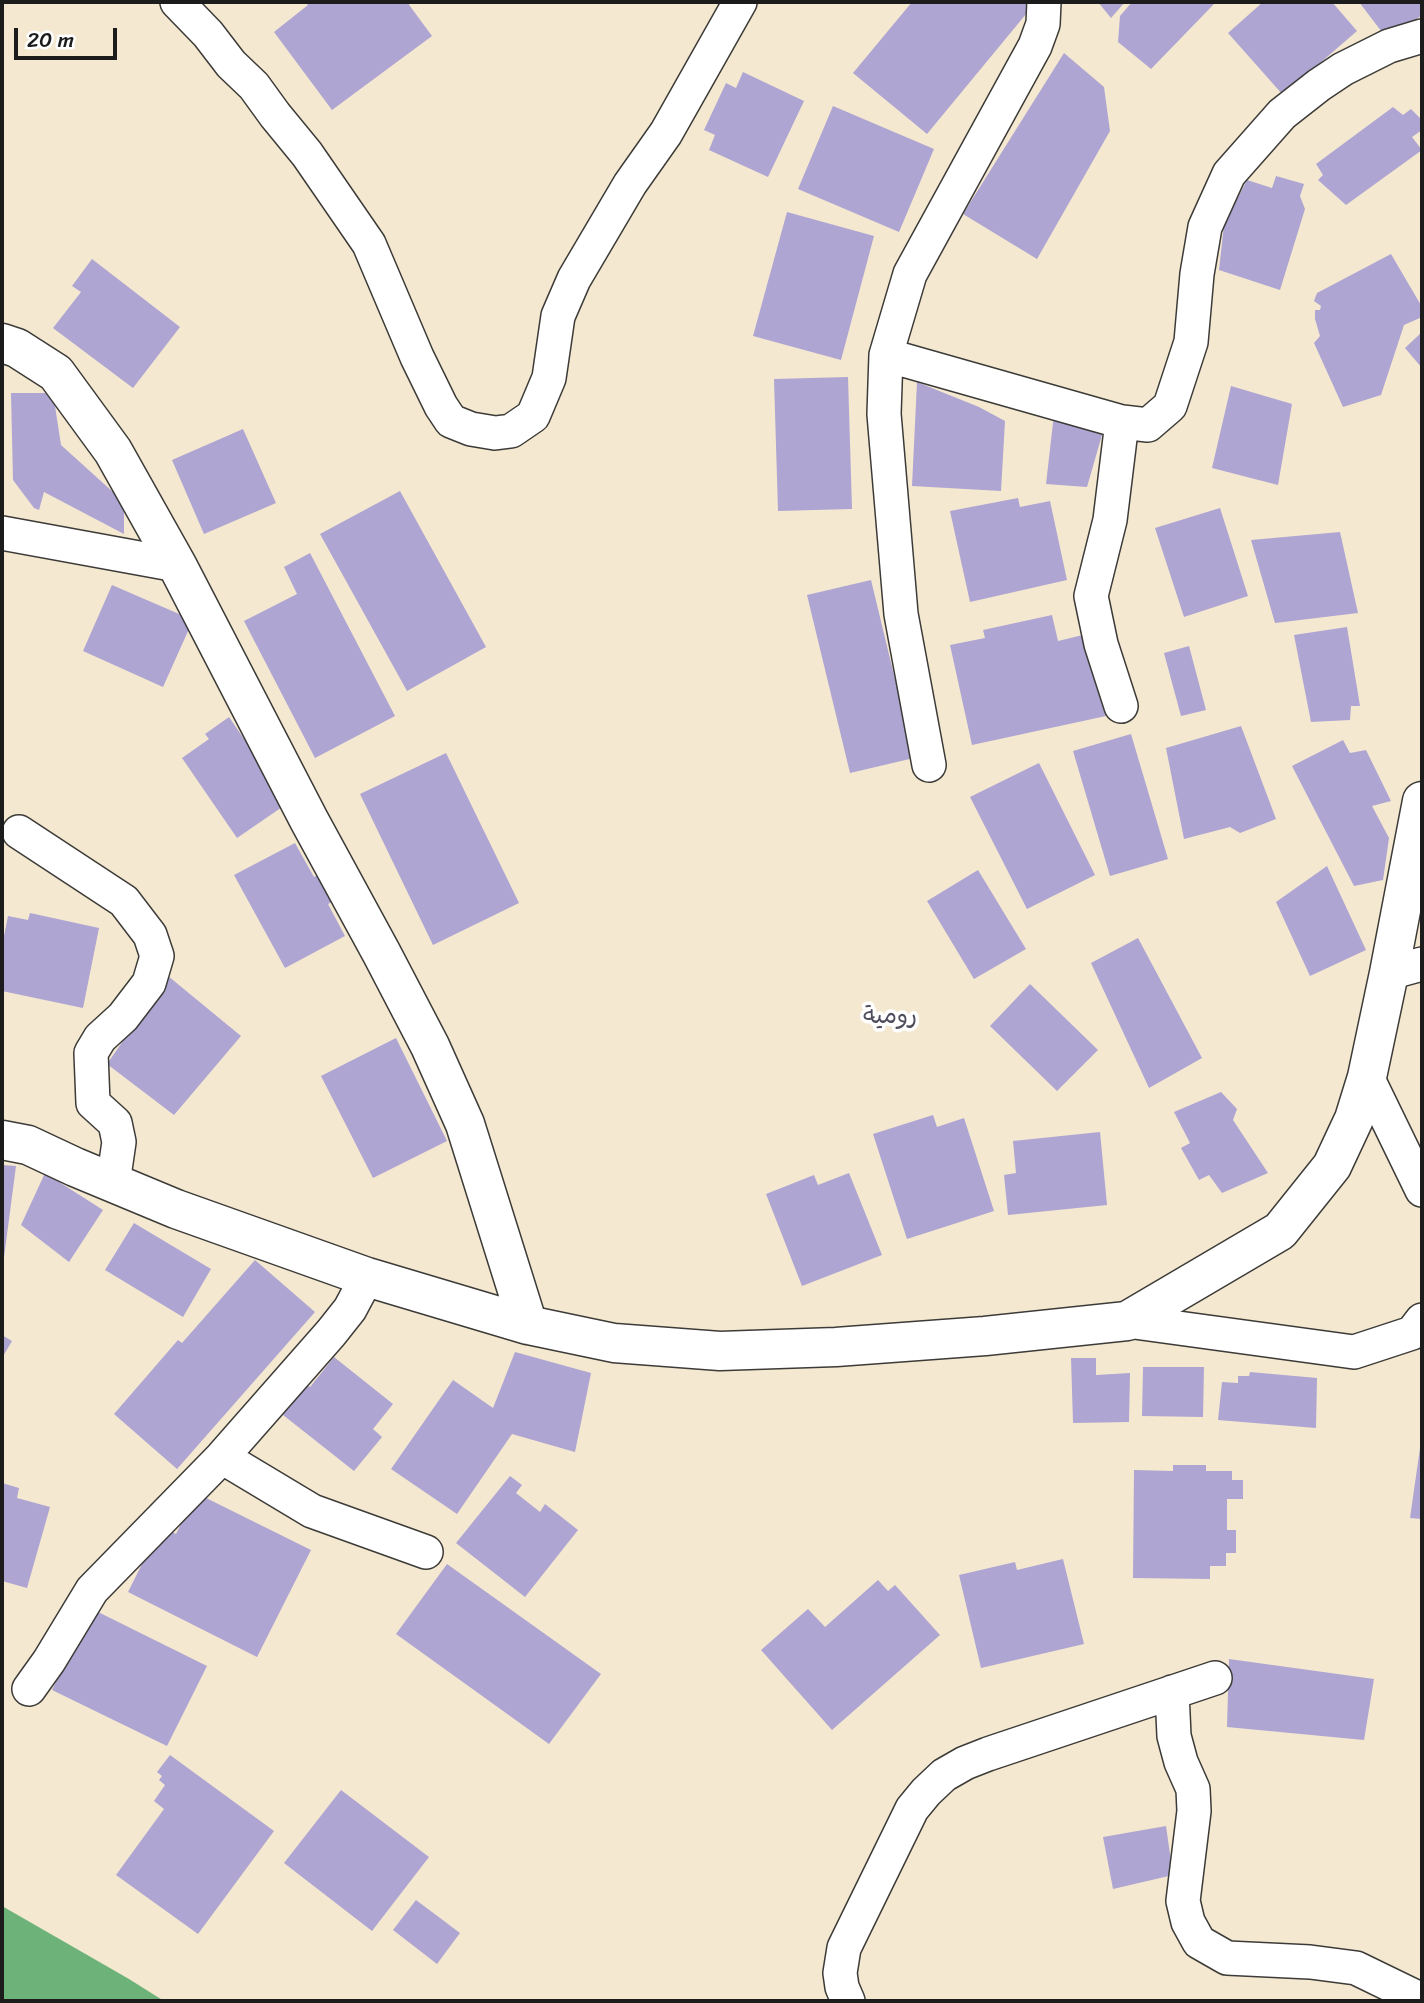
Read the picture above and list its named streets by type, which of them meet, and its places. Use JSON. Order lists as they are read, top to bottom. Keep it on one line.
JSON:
{"districts":["رومية"],"scale_bar":"20 m"}
